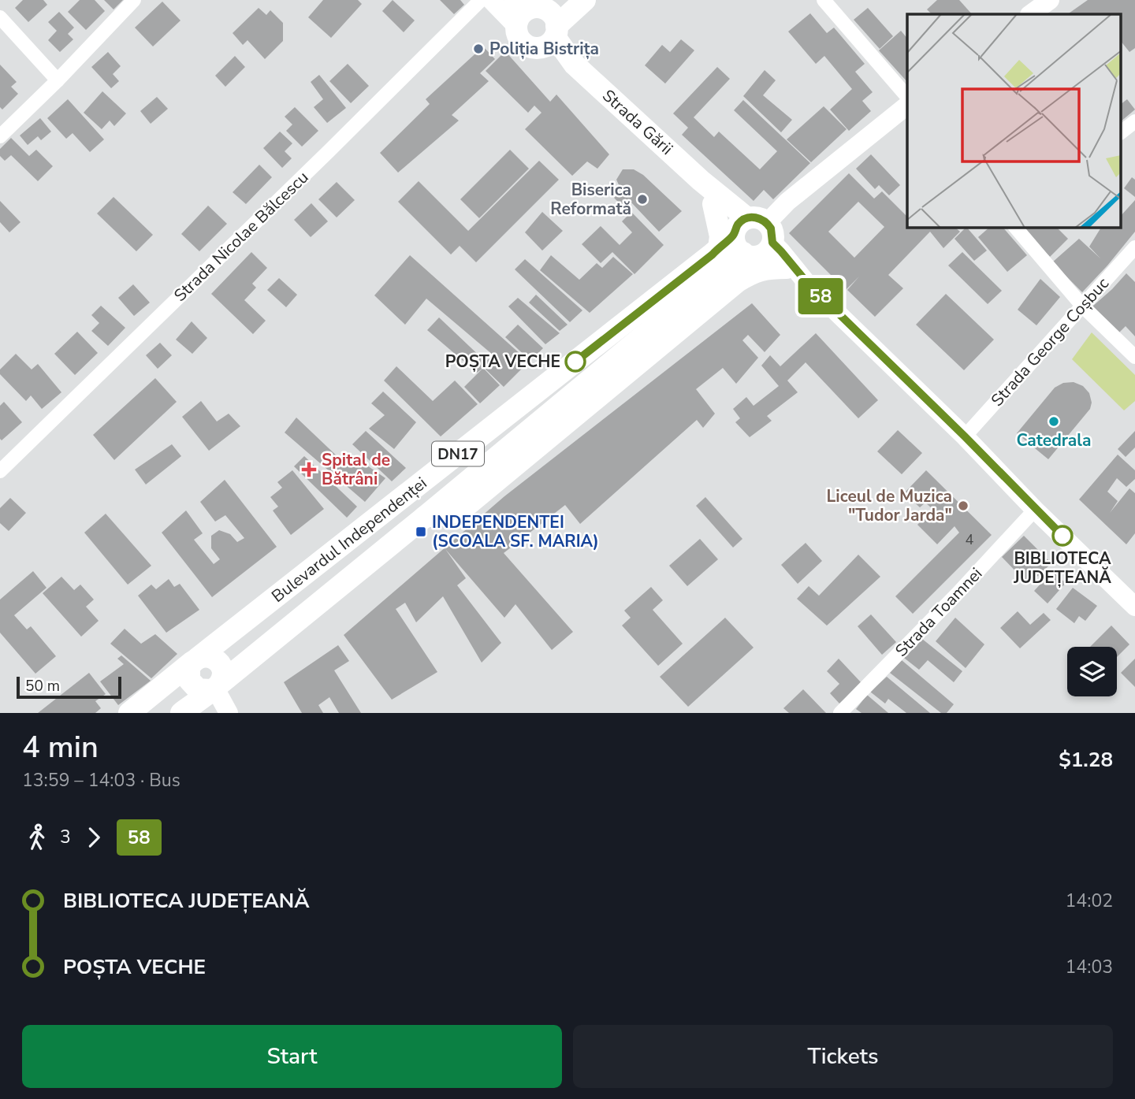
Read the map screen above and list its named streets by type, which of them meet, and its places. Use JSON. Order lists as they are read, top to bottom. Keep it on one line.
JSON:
{"streets":{"main road":["Strada Gării","DN17","Bulevardul Independenței"],"street":["Strada Nicolae Bălcescu","Strada George Coșbuc","Strada Toamnei"]},"crossings":[["Strada Gării","Bulevardul Independenței"]],"places":{"other":["Poliția Bistrița","Biserica Reformată","POȘTA VECHE","Catedrala","Liceul de Muzica \"Tudor Jarda\"","BIBLIOTECA JUDEȚEANĂ"],"health":["Spital de Bătrâni"],"transit":["INDEPENDENTEI (SCOALA SF. MARIA)"]},"lines":["bus line 58"],"house_numbers":["4"],"scale_bar":"50 m","page":{"on_map":"58","scale":"50 m","heading":["4 min","13:59 – 14:03 · Bus","$1.28"],"legs":["3","58"],"list":[{"name":"BIBLIOTECA JUDEȚEANĂ","value":"14:02"},{"name":"POȘTA VECHE","value":"14:03"}],"buttons":["Start","Tickets"]}}
